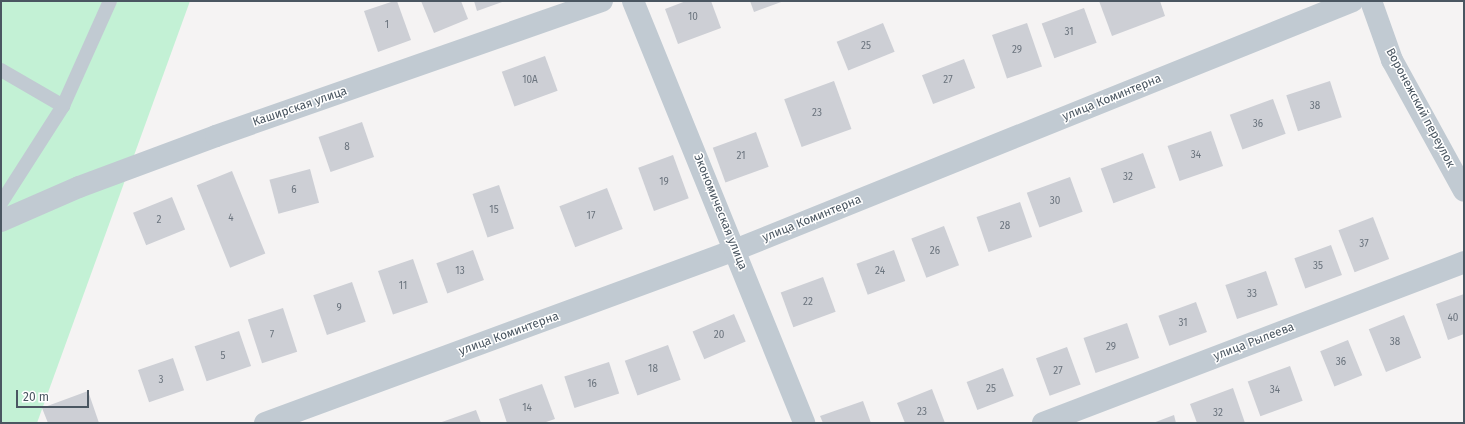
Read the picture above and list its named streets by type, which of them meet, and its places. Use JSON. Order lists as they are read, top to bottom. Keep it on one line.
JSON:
{"streets":{"street":["улица Коминтерна","Каширская улица","Воронежский переулок","Экономическая улица","улица Рылеева"]},"crossings":[["улица Коминтерна","Экономическая улица"]],"house_numbers":["10","1","31","25","29","10А","27","38","23","36","8","34","21","32","19","6","30","15","17","4","2","28","37","26","35","13","24","11","33","22","9","40","31","7","20","38","29","5","36","18","27","3","16","25","34","14","23","32"],"scale_bar":"20 m"}
